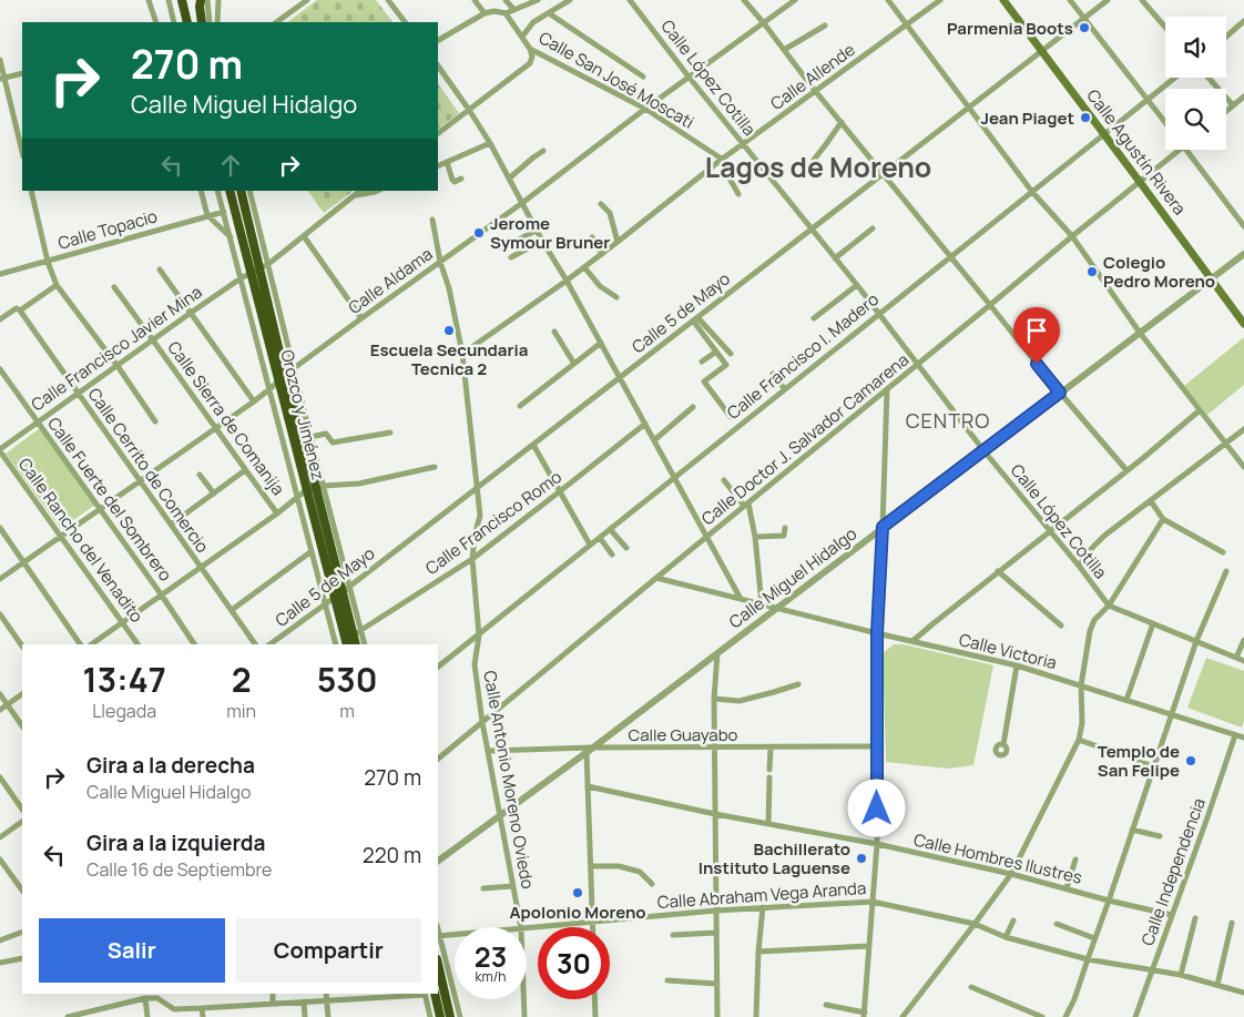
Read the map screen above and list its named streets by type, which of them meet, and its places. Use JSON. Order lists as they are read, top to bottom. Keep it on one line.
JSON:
{"streets":{"highway":["Orozco y Jiménez"],"main road":["Calle Agustín Rivera"],"street":["Calle Allende","Calle López Cotilla","Calle San José Moscati","Calle Topacio","Calle Aldama","Calle 5 de Mayo","Calle Francisco Javier Mina","Calle Francisco I. Madero","Calle Sierra de Comanija","Calle Doctor J. Salvador Camarena","Calle Cerrito de Comercio","Calle Fuerte del Sombrero","Calle Francisco Romo","Calle Rancho del Venadito","Calle Miguel Hidalgo","Calle Victoria","Calle Guayabo","Calle Antonio Moreno Oviedo","Calle Hombres Ilustres","Calle Independencia","Calle Abraham Vega Aranda"]},"crossings":[["Calle Allende","Calle López Cotilla"],["Calle Allende","Calle San José Moscati"],["Calle Allende","Calle Antonio Moreno Oviedo"],["Calle López Cotilla","Calle Aldama"],["Calle López Cotilla","Calle 5 de Mayo"],["Calle López Cotilla","Calle Francisco I. Madero"],["Calle López Cotilla","Calle Doctor J. Salvador Camarena"],["Calle López Cotilla","Calle Miguel Hidalgo"],["Calle San José Moscati","Calle Aldama"],["Calle Agustín Rivera","Calle 5 de Mayo"],["Calle Agustín Rivera","Calle Francisco I. Madero"],["Calle Agustín Rivera","Calle Doctor J. Salvador Camarena"],["Calle Agustín Rivera","Calle Miguel Hidalgo"],["Calle Aldama","Orozco y Jiménez"],["Calle Aldama","Calle Sierra de Comanija"],["Calle Aldama","Calle Cerrito de Comercio"],["Calle Aldama","Calle Fuerte del Sombrero"],["Calle Aldama","Calle Rancho del Venadito"],["Calle Aldama","Calle Antonio Moreno Oviedo"],["Calle 5 de Mayo","Orozco y Jiménez"],["Calle 5 de Mayo","Calle Antonio Moreno Oviedo"],["Calle Francisco Javier Mina","Orozco y Jiménez"],["Calle Francisco Javier Mina","Calle Sierra de Comanija"],["Calle Francisco Javier Mina","Calle Cerrito de Comercio"],["Calle Francisco Javier Mina","Calle Fuerte del Sombrero"],["Calle Francisco Javier Mina","Calle Rancho del Venadito"],["Calle Francisco I. Madero","Calle Antonio Moreno Oviedo"],["Orozco y Jiménez","Calle Francisco Romo"],["Calle Doctor J. Salvador Camarena","Calle Victoria"],["Calle Doctor J. Salvador Camarena","Calle Antonio Moreno Oviedo"],["Calle Francisco Romo","Calle Antonio Moreno Oviedo"],["Calle Miguel Hidalgo","Calle Victoria"],["Calle Miguel Hidalgo","Calle Guayabo"],["Calle Miguel Hidalgo","Calle Antonio Moreno Oviedo"],["Calle Victoria","Calle Independencia"],["Calle Guayabo","Calle Antonio Moreno Oviedo"],["Calle Hombres Ilustres","Calle Independencia"],["Calle Independencia","Calle Abraham Vega Aranda"]],"districts":["Lagos de Moreno","CENTRO"],"places":["Parmenia Boots","Jean Piaget","Jerome Symour Bruner","Colegio Pedro Moreno","Escuela Secundaria Tecnica 2","Templo de San Felipe","Bachillerato Instituto Laguense","Apolonio Moreno"],"page":{"turn":["270 m","Calle Miguel Hidalgo"],"eta":["13:47","Llegada","2","min","530","m"],"list":[{"name":"Gira a la derecha","note":"Calle Miguel Hidalgo","value":"270 m"},{"name":"Gira a la izquierda","note":"Calle 16 de Septiembre","value":"220 m"}],"buttons":["Salir","Compartir"],"speed":"23 km/h","limit":"30"}}
